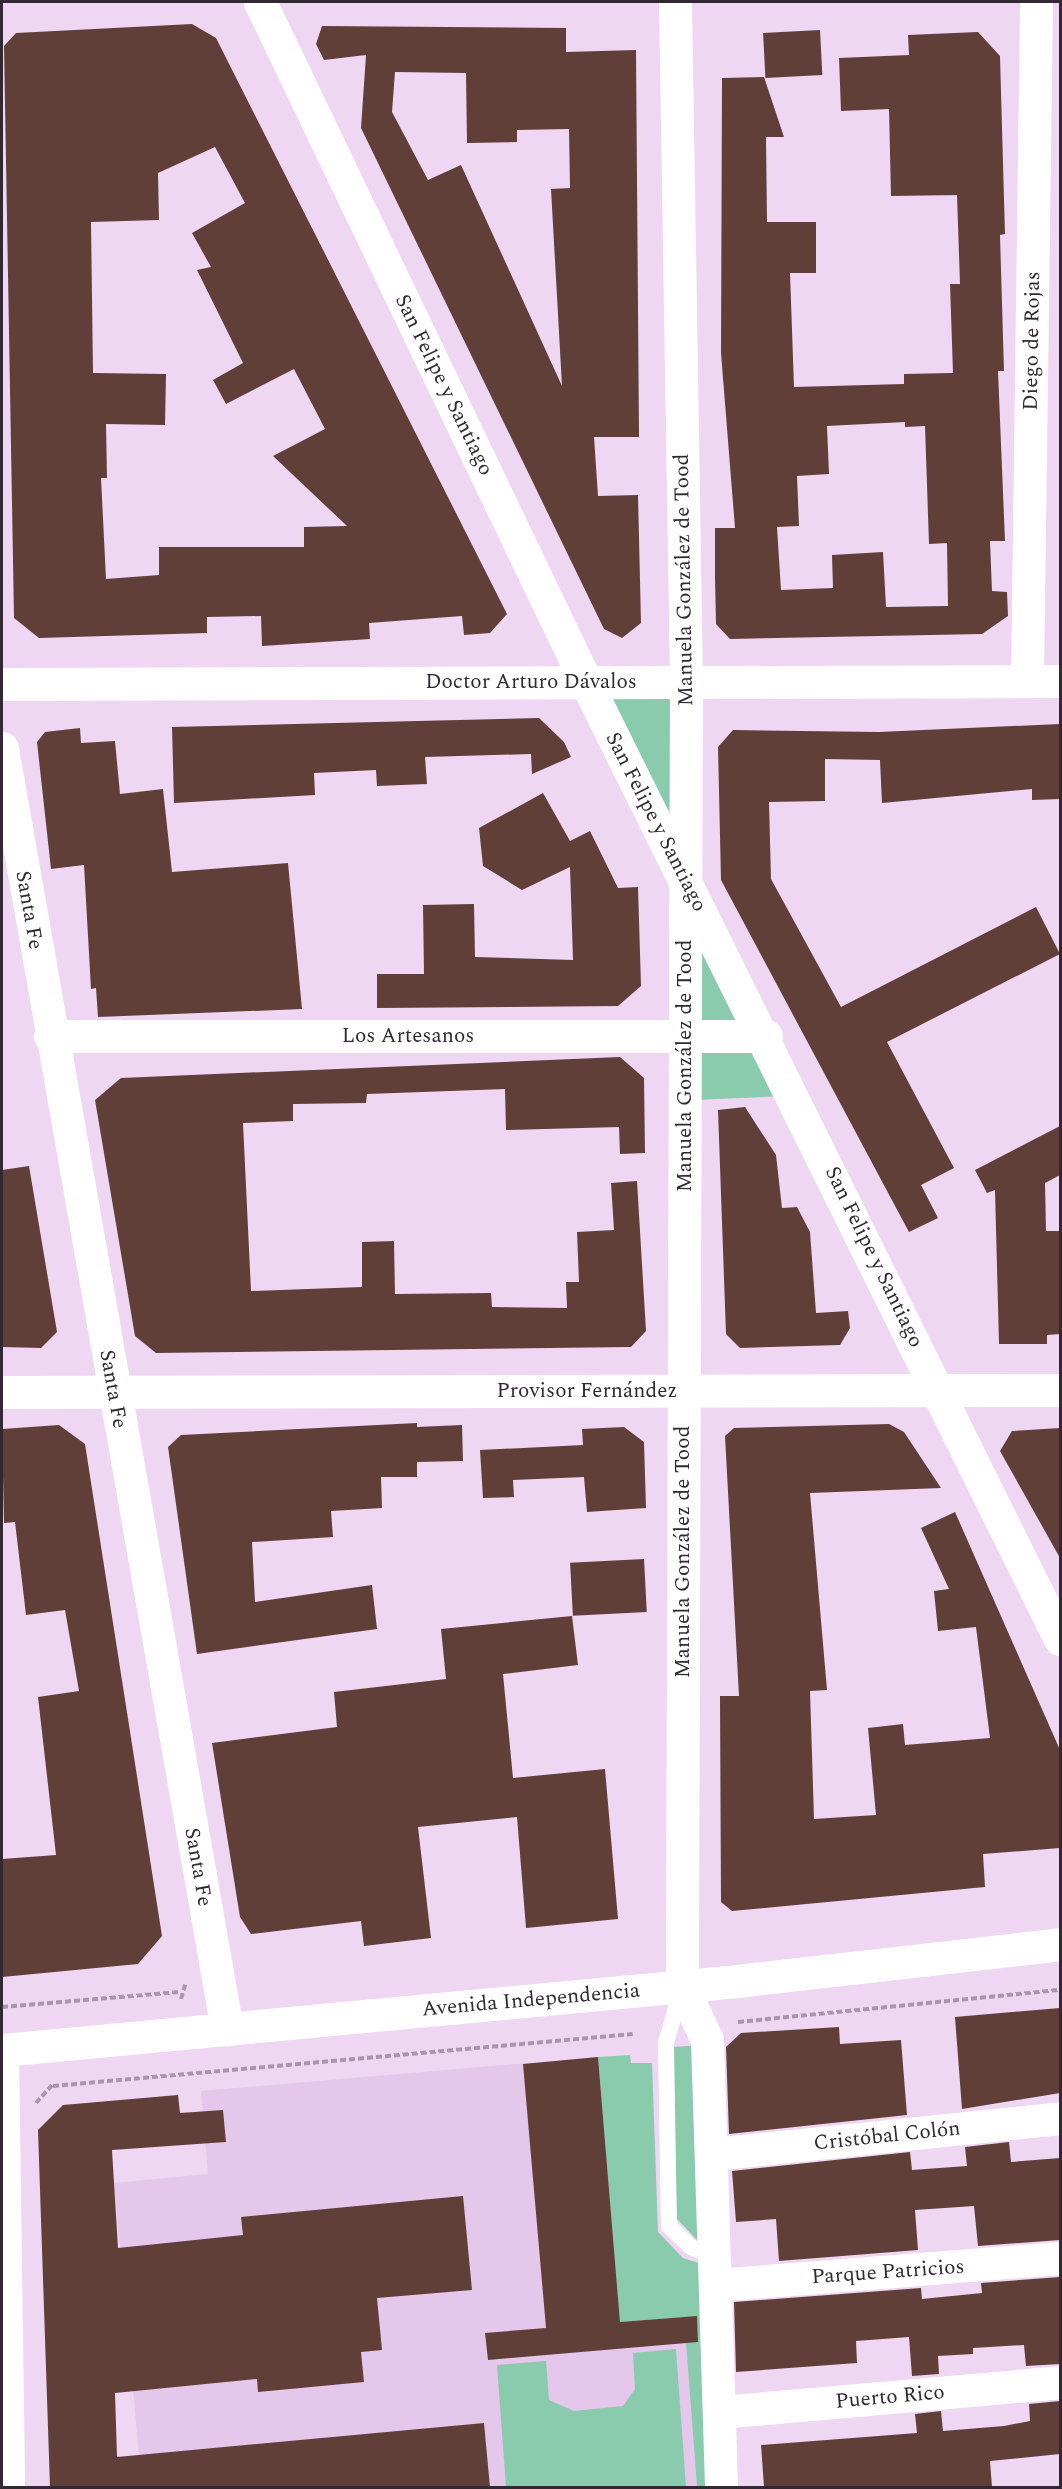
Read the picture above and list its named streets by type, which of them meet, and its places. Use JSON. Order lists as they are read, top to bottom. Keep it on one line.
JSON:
{"streets":{"street":["Diego de Rojas","San Felipe y Santiago","Manuela González de Tood","Doctor Arturo Dávalos","Santa Fe","Los Artesanos","Provisor Fernández","Avenida Independencia","Cristóbal Colón","Parque Patricios","Puerto Rico"]},"crossings":[["Diego de Rojas","Doctor Arturo Dávalos"],["San Felipe y Santiago","Manuela González de Tood"],["San Felipe y Santiago","Doctor Arturo Dávalos"],["San Felipe y Santiago","Los Artesanos"],["San Felipe y Santiago","Provisor Fernández"],["Manuela González de Tood","Doctor Arturo Dávalos"],["Manuela González de Tood","Los Artesanos"],["Manuela González de Tood","Provisor Fernández"],["Manuela González de Tood","Avenida Independencia"],["Manuela González de Tood","Cristóbal Colón"],["Manuela González de Tood","Parque Patricios"],["Manuela González de Tood","Puerto Rico"],["Santa Fe","Los Artesanos"],["Santa Fe","Provisor Fernández"],["Santa Fe","Avenida Independencia"]]}
